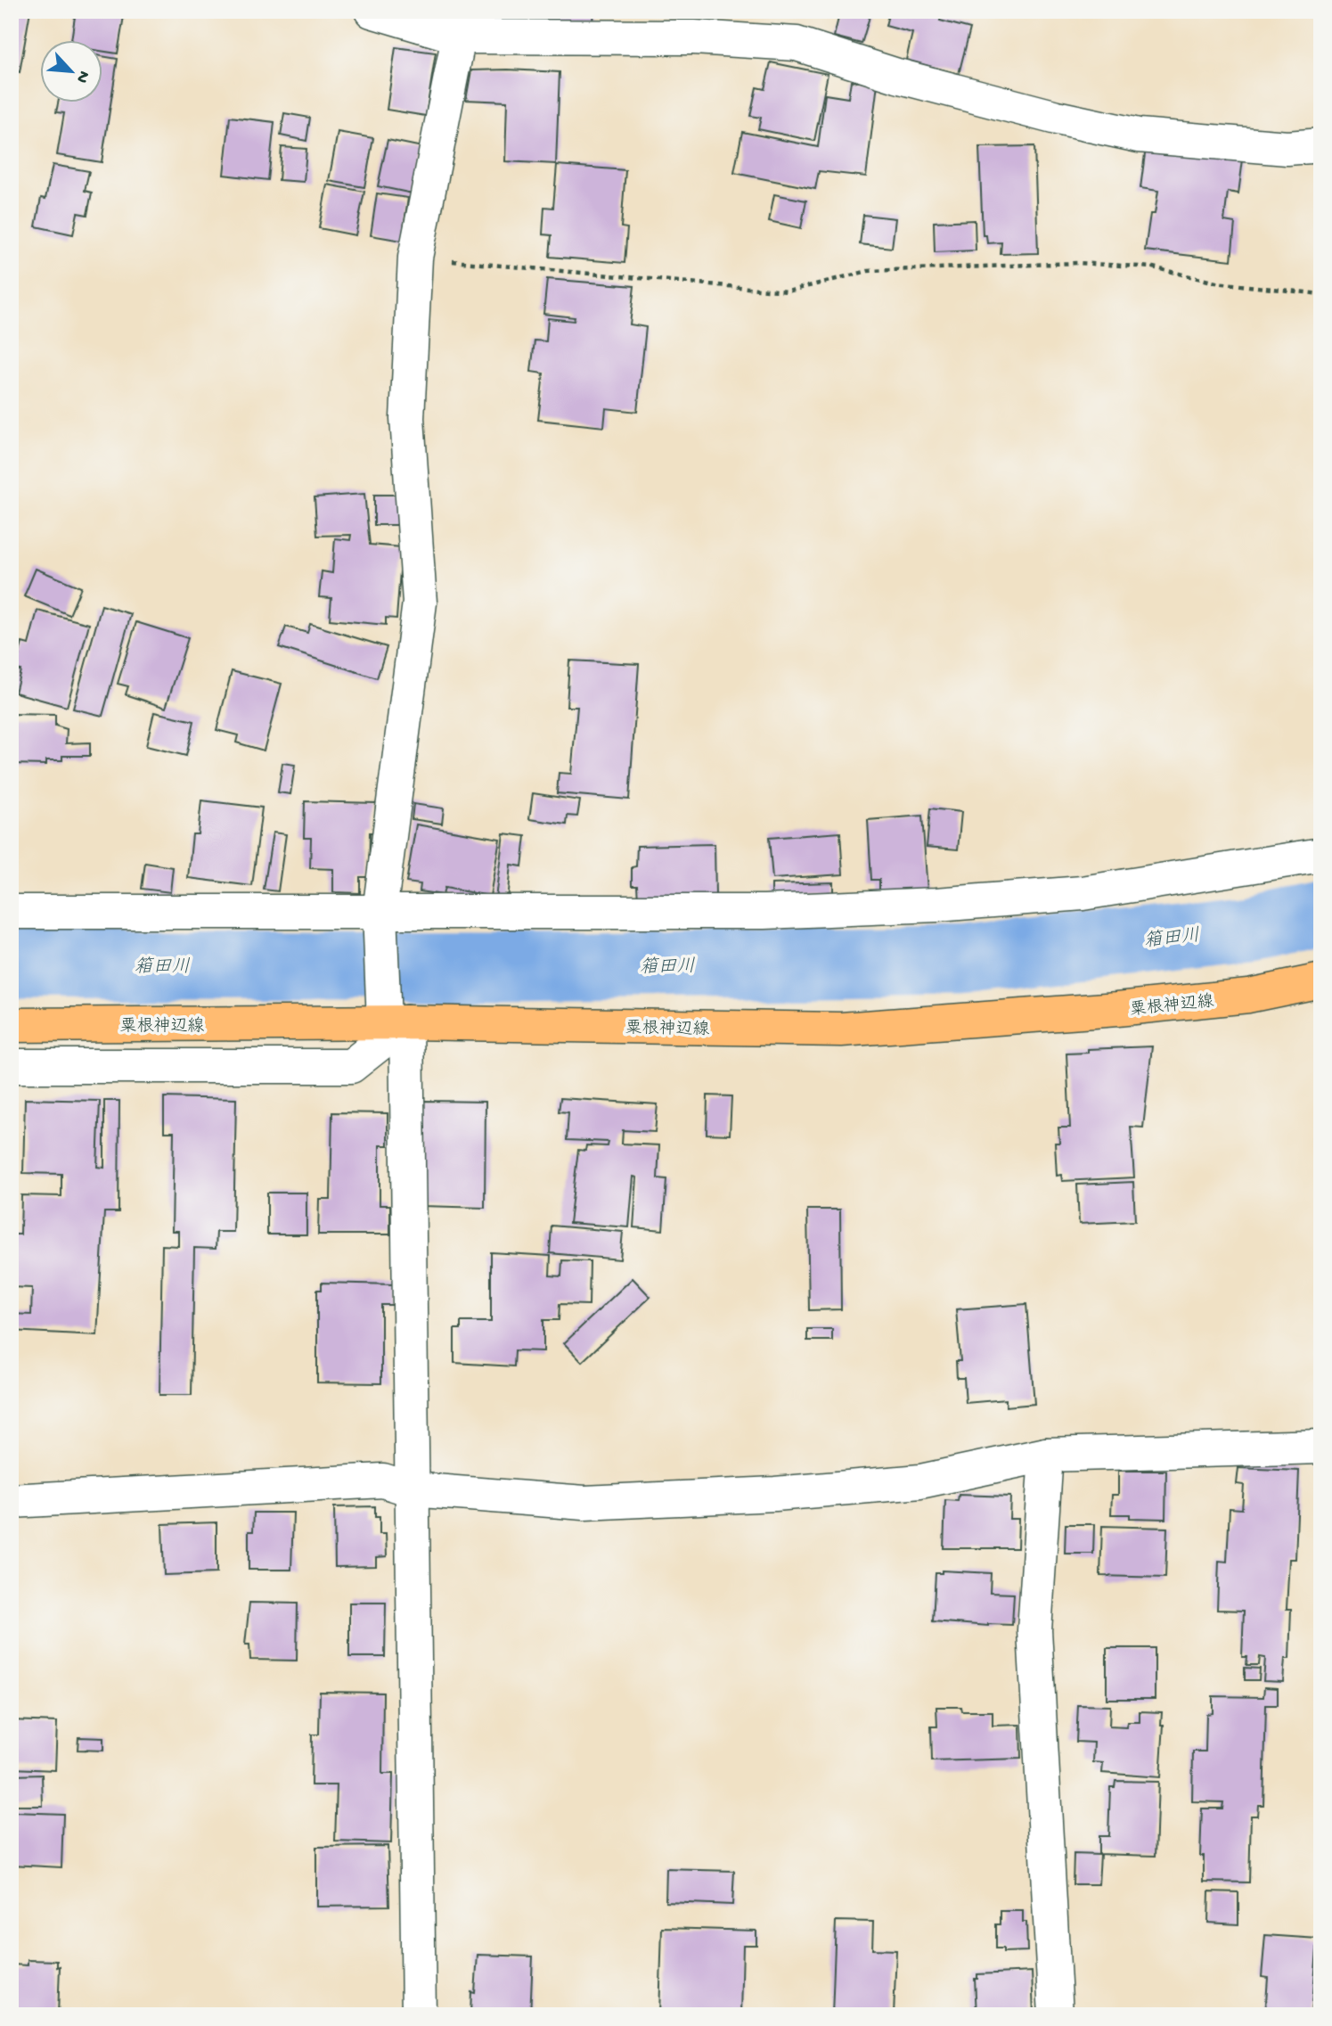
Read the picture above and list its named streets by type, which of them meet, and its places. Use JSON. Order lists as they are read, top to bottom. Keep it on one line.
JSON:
{"streets":{"main road":["粟根神辺線"]},"water":["箱田川"],"north":"bottom right"}
